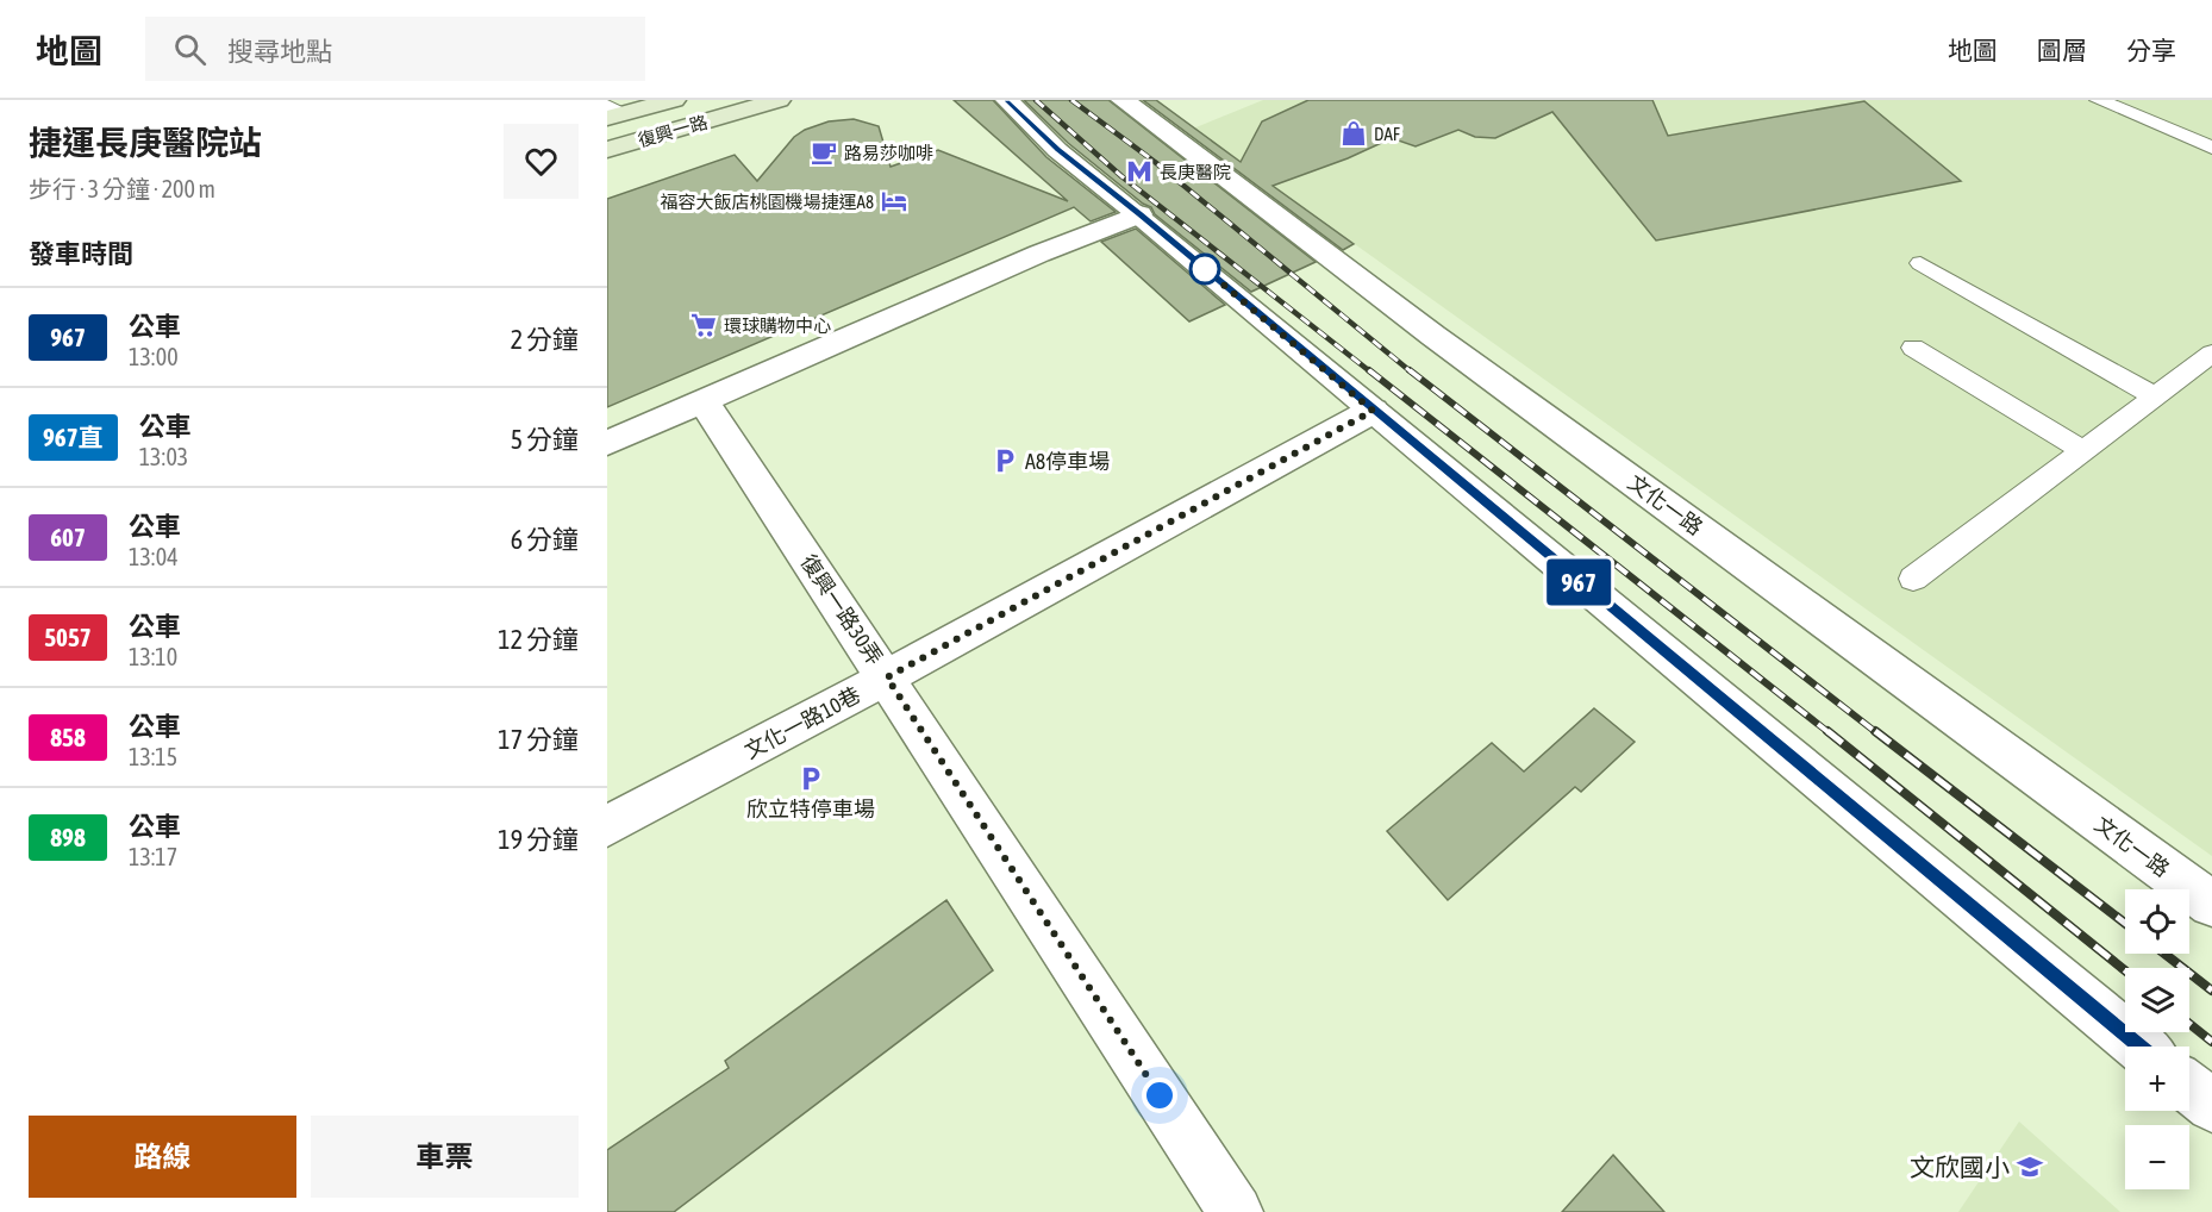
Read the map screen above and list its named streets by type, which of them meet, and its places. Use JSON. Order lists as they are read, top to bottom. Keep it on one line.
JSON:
{"streets":{"main road":["復興一路"],"street":["文化一路","復興一路30弄","文化一路10巷"]},"crossings":[["復興一路30弄","文化一路10巷"]],"places":{"shop":["DAF"],"cafe":["路易莎咖啡"],"metro station":["長庚醫院"],"hotel":["福容大飯店桃園機場捷運A8"],"supermarket":["環球購物中心"],"parking":["A8停車場","欣立特停車場"],"school or university":["文欣國小"]},"lines":["bus line 967"],"page":{"header":"地圖","search":"搜尋地點","nav":["地圖","圖層","分享"],"heading":[["捷運長庚醫院站","步行 · 3 分鐘 · 200 m"],"發車時間"],"on_map":"967","list":[{"mark":"967","name":"公車","note":"13:00","value":"2 分鐘"},{"mark":"967直","name":"公車","note":"13:03","value":"5 分鐘"},{"mark":"607","name":"公車","note":"13:04","value":"6 分鐘"},{"mark":"5057","name":"公車","note":"13:10","value":"12 分鐘"},{"mark":"858","name":"公車","note":"13:15","value":"17 分鐘"},{"mark":"898","name":"公車","note":"13:17","value":"19 分鐘"}],"map_buttons":["+","−"],"buttons":["路線","車票"]}}
